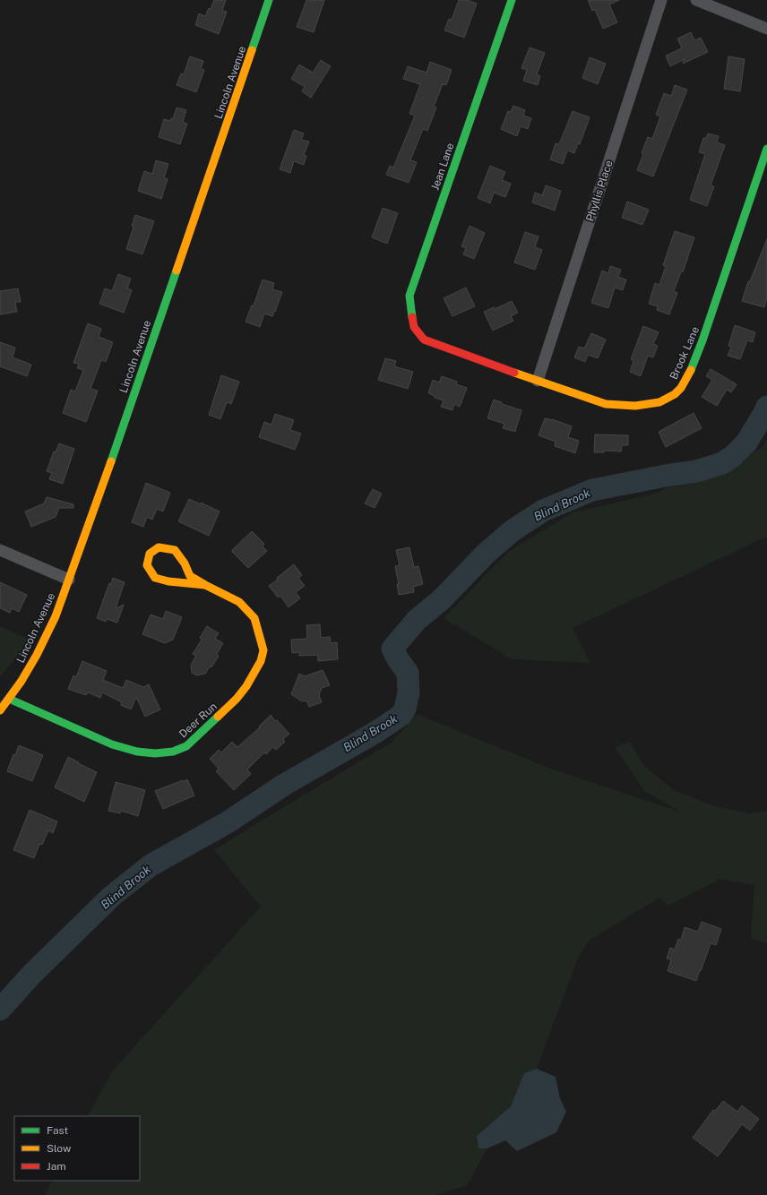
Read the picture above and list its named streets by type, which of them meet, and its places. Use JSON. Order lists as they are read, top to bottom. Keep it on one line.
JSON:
{"streets":{"street":["Lincoln Avenue","Jean Lane","Phyllis Place","Brook Lane","Deer Run"]},"crossings":[["Lincoln Avenue","Deer Run"],["Jean Lane","Brook Lane"],["Phyllis Place","Brook Lane"]],"water":["Blind Brook"],"legend":["Fast","Slow","Jam"]}
